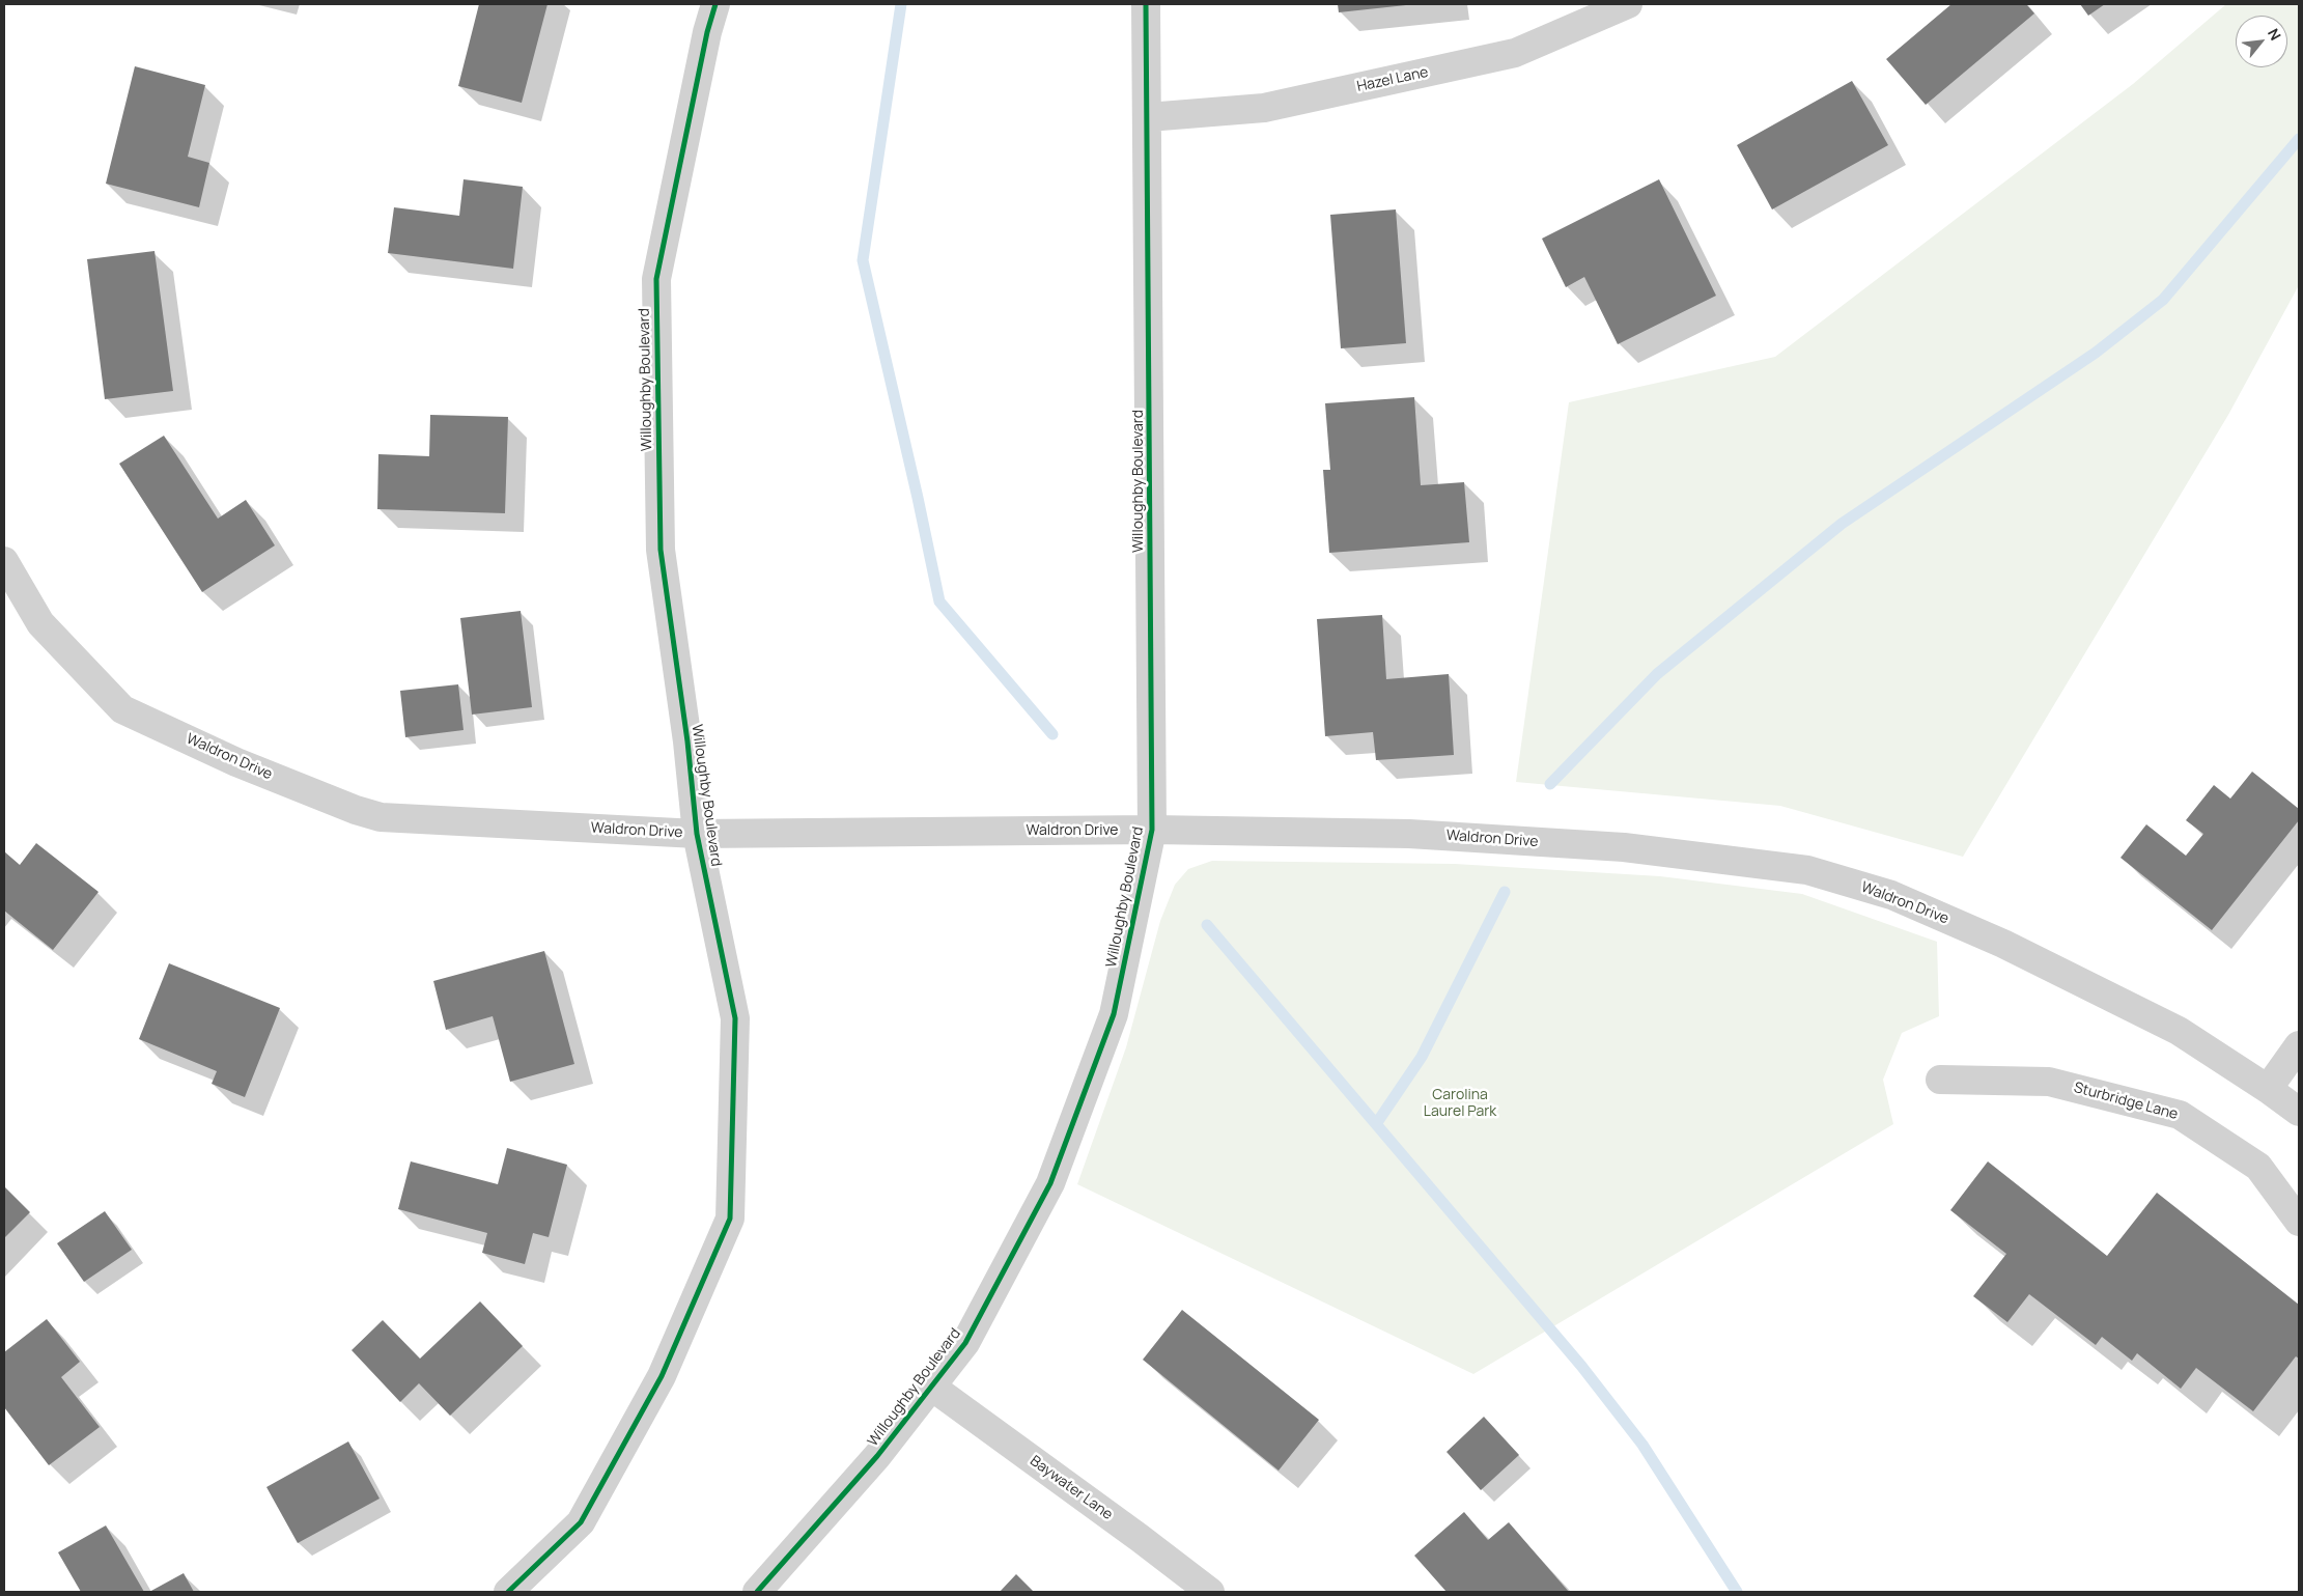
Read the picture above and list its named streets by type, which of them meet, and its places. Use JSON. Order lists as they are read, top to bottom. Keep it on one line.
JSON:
{"streets":{"street":["Hazel Lane","Willoughby Boulevard","Waldron Drive","Sturbridge Lane","Baywater Lane"]},"crossings":[["Hazel Lane","Willoughby Boulevard"],["Willoughby Boulevard","Waldron Drive"],["Willoughby Boulevard","Baywater Lane"]],"parks":["Carolina Laurel Park"],"north":"top right"}
